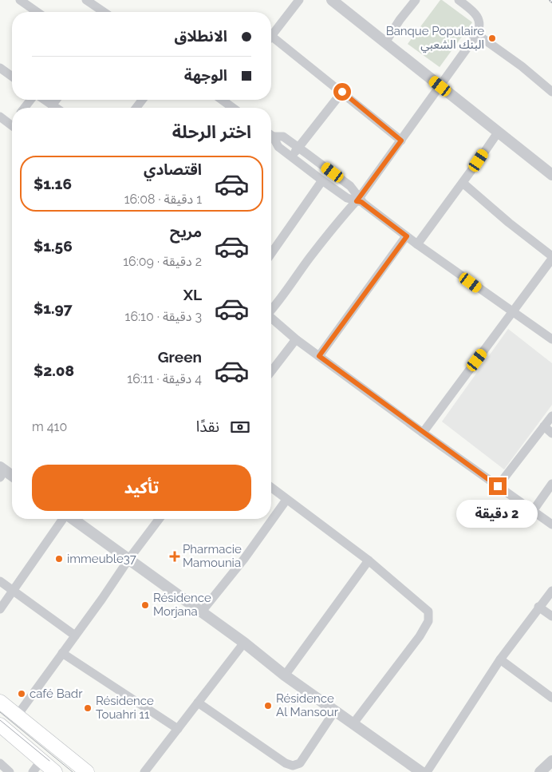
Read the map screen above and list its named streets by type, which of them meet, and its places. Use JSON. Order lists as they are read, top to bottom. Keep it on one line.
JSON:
{"places":{"other":["Banque Populaire البنك الشعبي","immeuble37","Résidence Morjana","café Badr","Résidence Al Mansour","Résidence Touahri 11"],"health":["Pharmacie Mamounia"]},"page":{"banner":["الانطلاق","الوجهة"],"heading":"اختر الرحلة","list":[{"name":"اقتصادي","note":"1 دقيقة · 16:08","value":"$1.16"},{"name":"مريح","note":"2 دقيقة · 16:09","value":"$1.56"},{"name":"XL","note":"3 دقيقة · 16:10","value":"$1.97"},{"name":"Green","note":"4 دقيقة · 16:11","value":"$2.08"}],"pay":["نقدًا","410 m"],"buttons":"تأكيد","bubble":"2 دقيقة"}}
